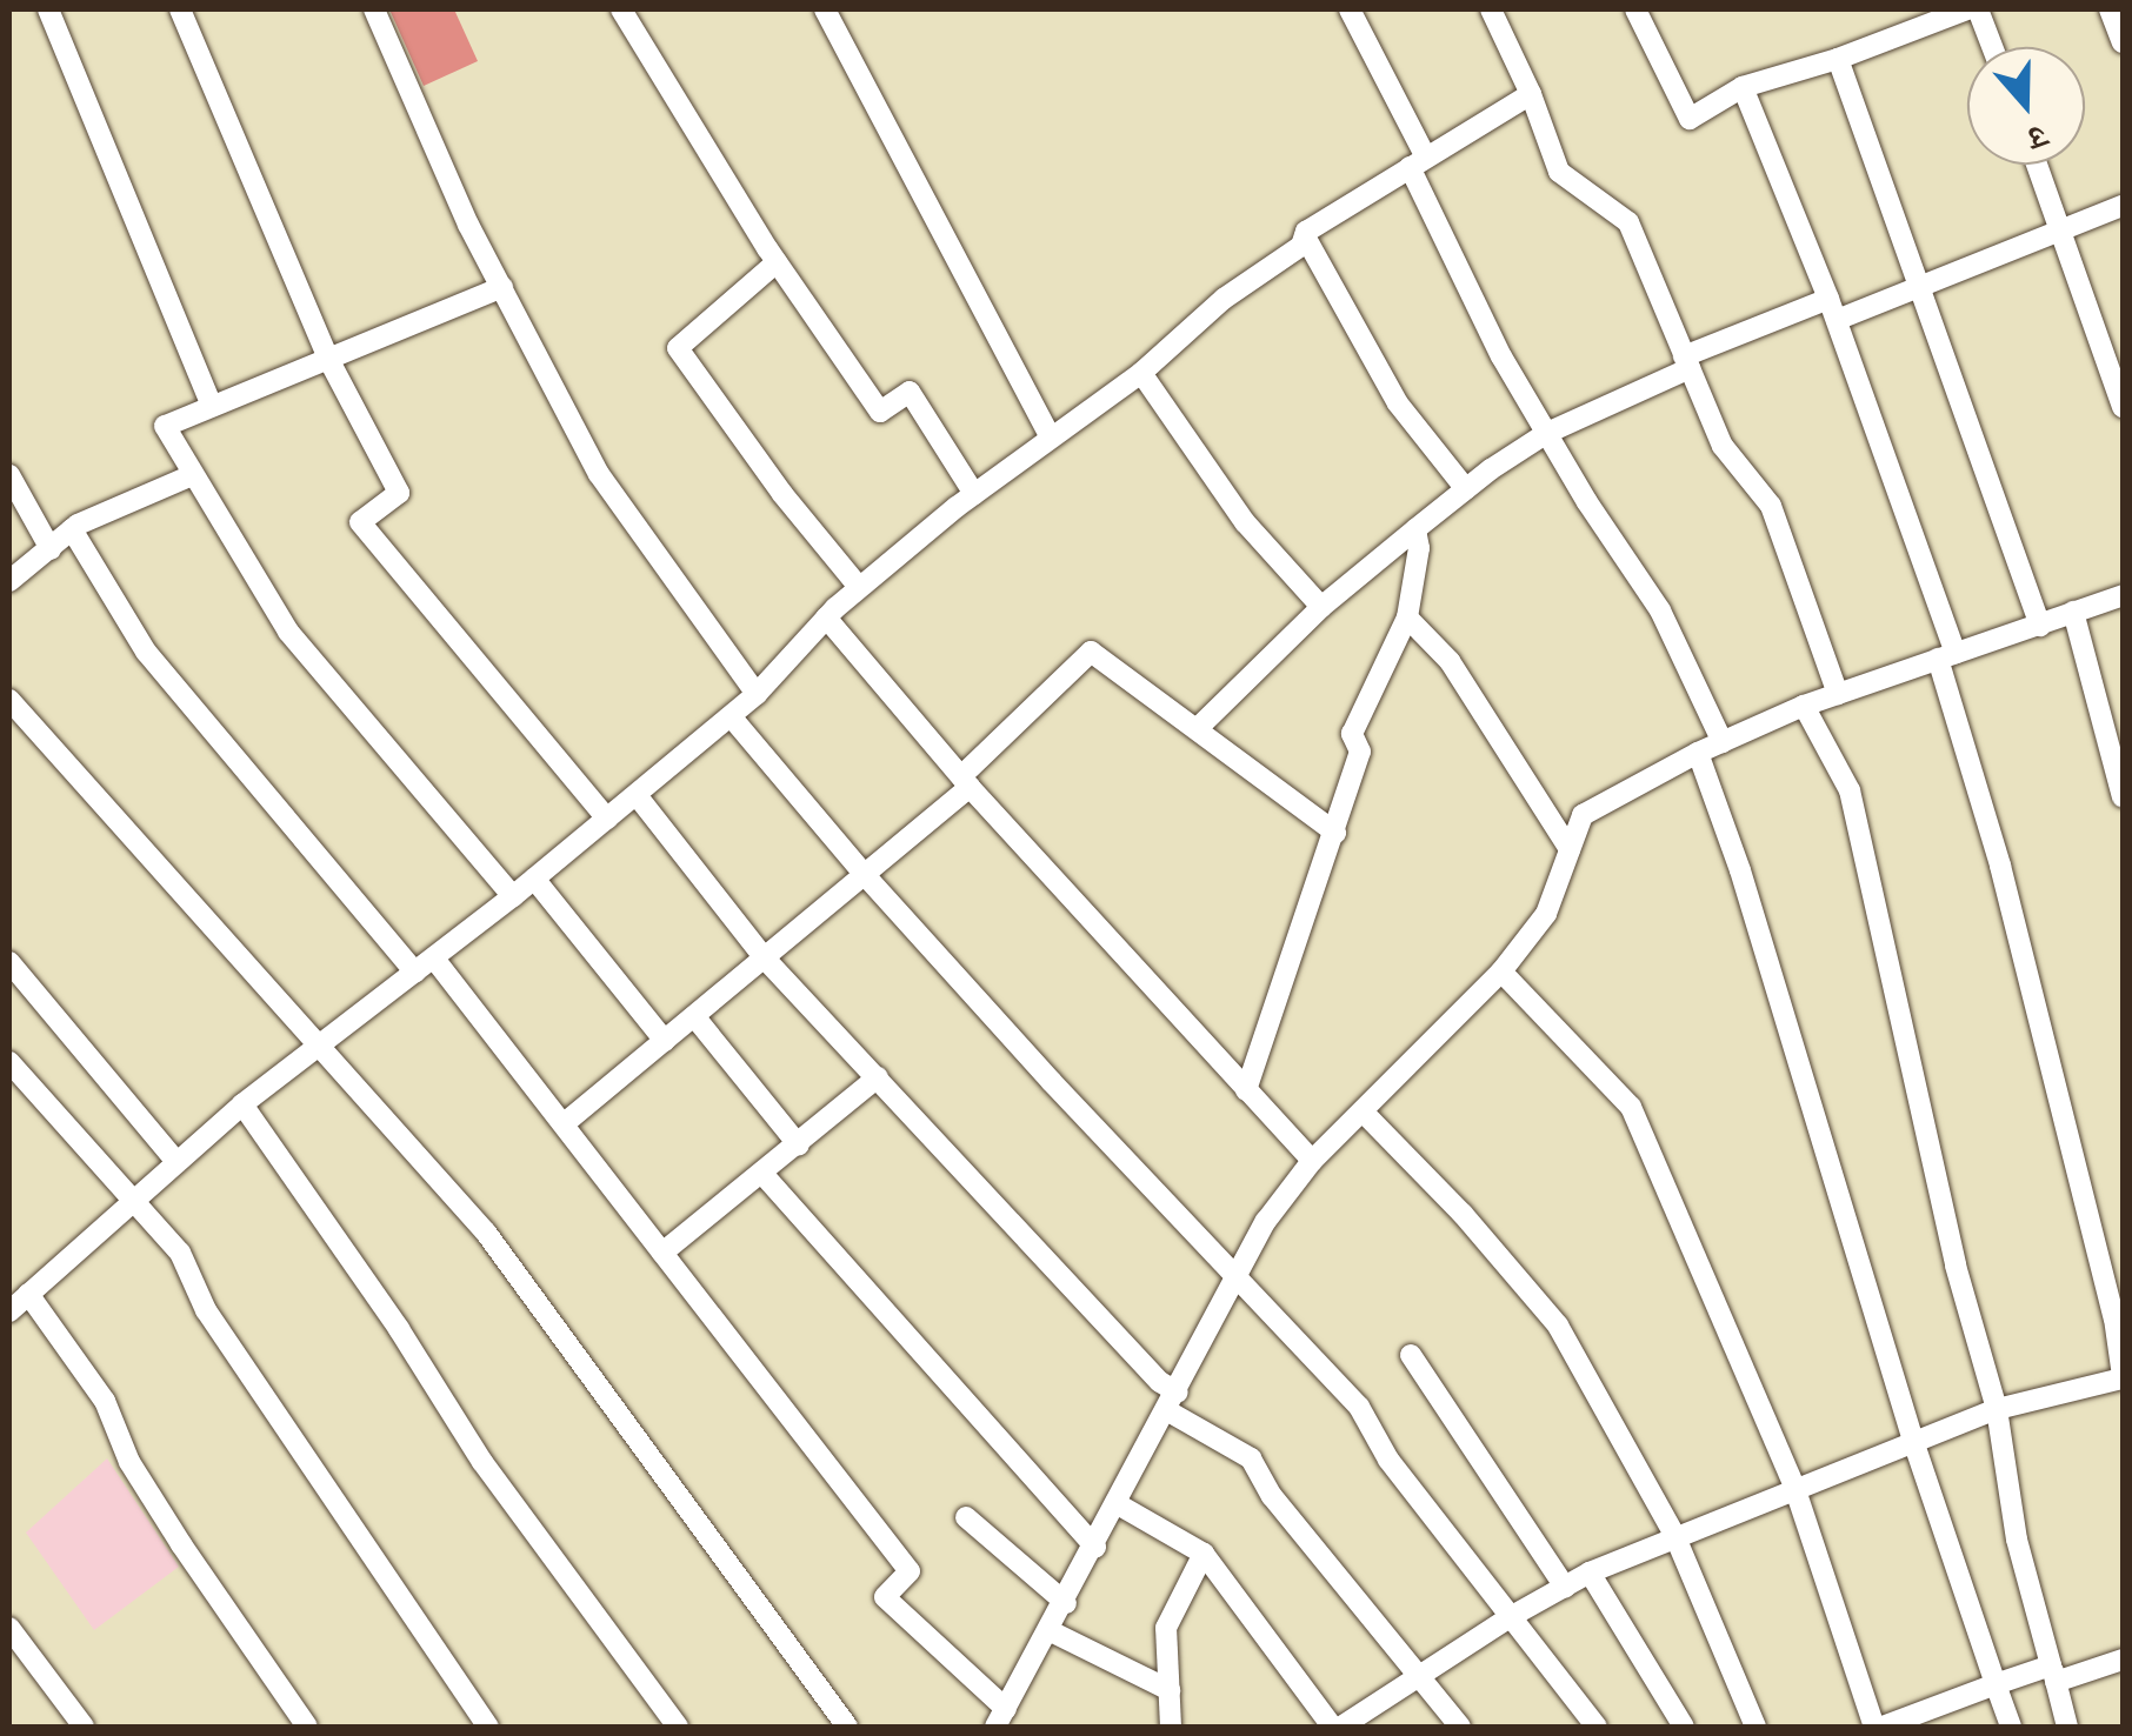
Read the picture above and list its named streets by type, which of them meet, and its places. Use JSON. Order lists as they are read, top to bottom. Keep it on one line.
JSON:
{"north":"bottom"}
